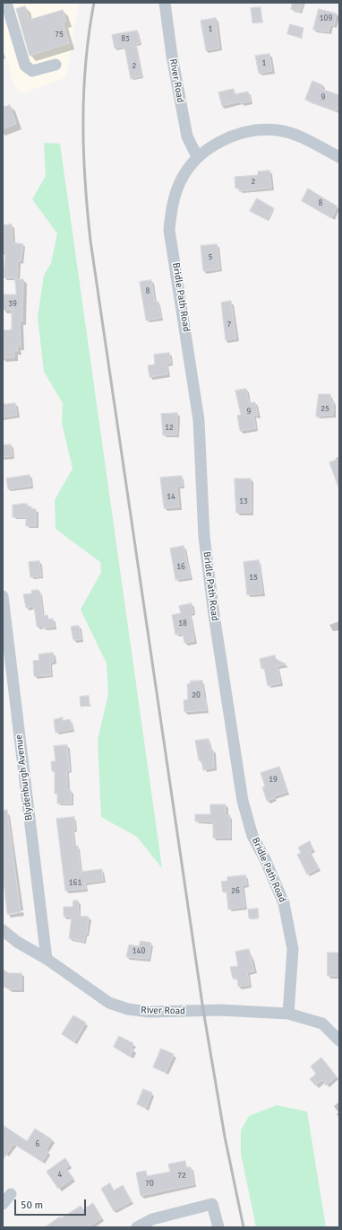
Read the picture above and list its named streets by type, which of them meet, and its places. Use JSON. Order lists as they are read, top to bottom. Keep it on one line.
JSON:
{"streets":{"street":["River Road","Bridle Path Road","Blydenburgh Avenue"]},"crossings":[["River Road","Bridle Path Road"],["River Road","Blydenburgh Avenue"]],"house_numbers":["109","1","75","83","1","2","9","2","8","5","8","39","7","25","9","12","14","13","16","15","18","20","19","161","26","140","6","4","72","70"],"scale_bar":"50 m"}
